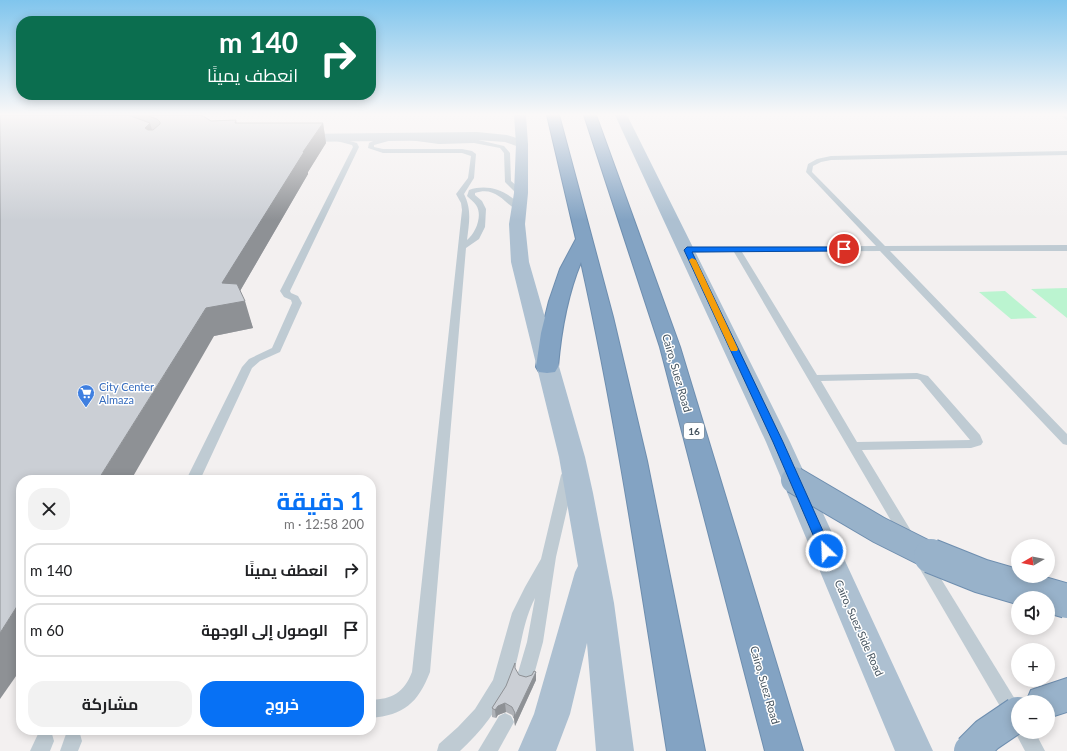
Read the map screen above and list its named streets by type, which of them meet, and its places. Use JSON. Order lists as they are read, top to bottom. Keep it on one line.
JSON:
{"streets":{"highway":["Cairo, Suez Road","16"],"main road":["Cairo, Suez Side Road"]},"places":{"supermarket":["City Center Almaza"]},"north":"left","page":{"turn":["140 m","انعطف يمينًا"],"heading":["1 دقيقة","200 m · 12:58"],"map_buttons":["+","−"],"list":[{"name":"انعطف يمينًا","value":"140 m"},{"name":"الوصول إلى الوجهة","value":"60 m"}],"buttons":["خروج","مشاركة"]}}
